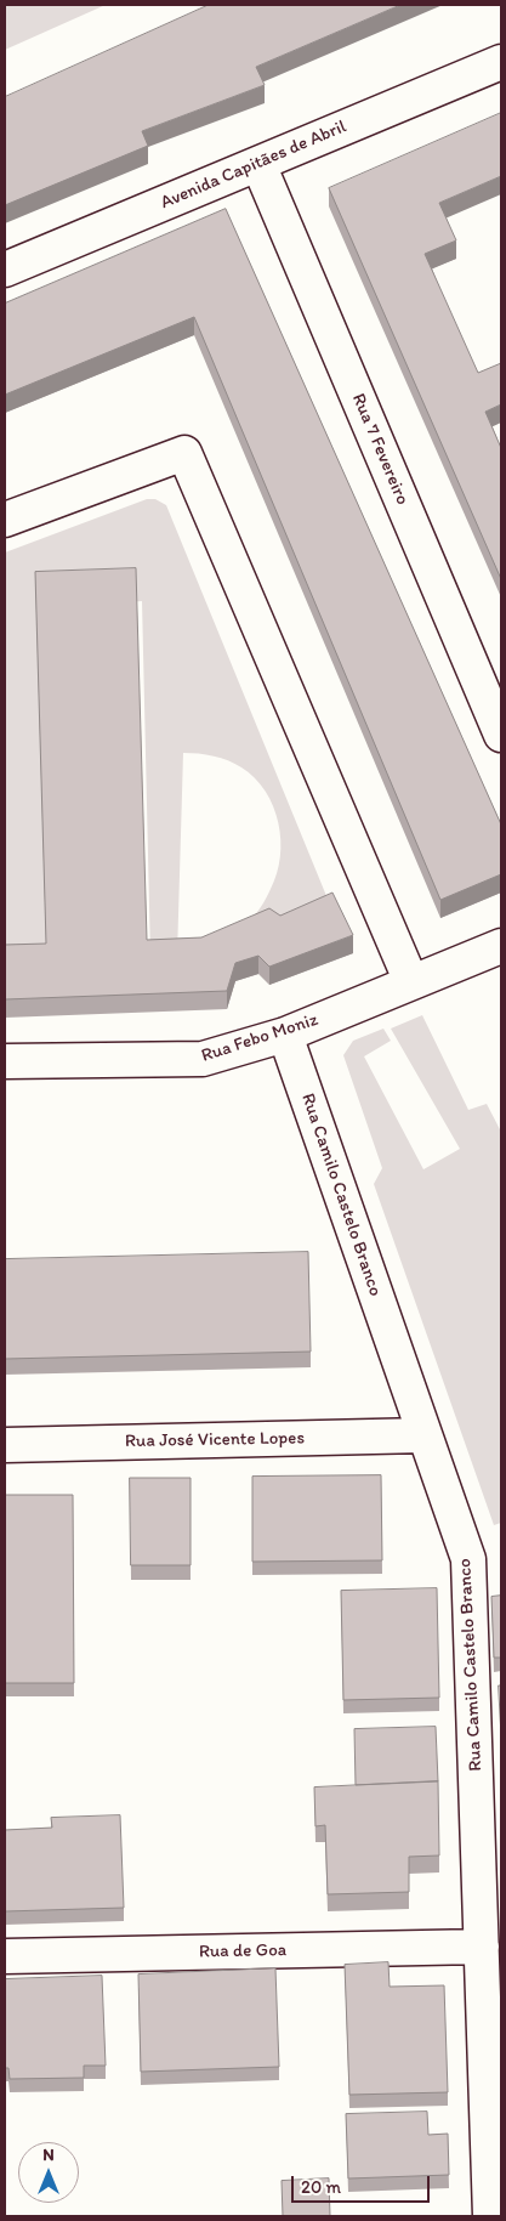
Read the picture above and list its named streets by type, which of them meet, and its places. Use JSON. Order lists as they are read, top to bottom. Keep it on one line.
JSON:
{"streets":{"street":["Avenida Capitães de Abril","Rua 7 Fevereiro","Rua Febo Moniz","Rua Camilo Castelo Branco","Rua José Vicente Lopes","Rua de Goa"]},"crossings":[["Avenida Capitães de Abril","Rua 7 Fevereiro"],["Rua Febo Moniz","Rua Camilo Castelo Branco"],["Rua Camilo Castelo Branco","Rua José Vicente Lopes"],["Rua Camilo Castelo Branco","Rua de Goa"]],"scale_bar":"20 m","north":"top"}
